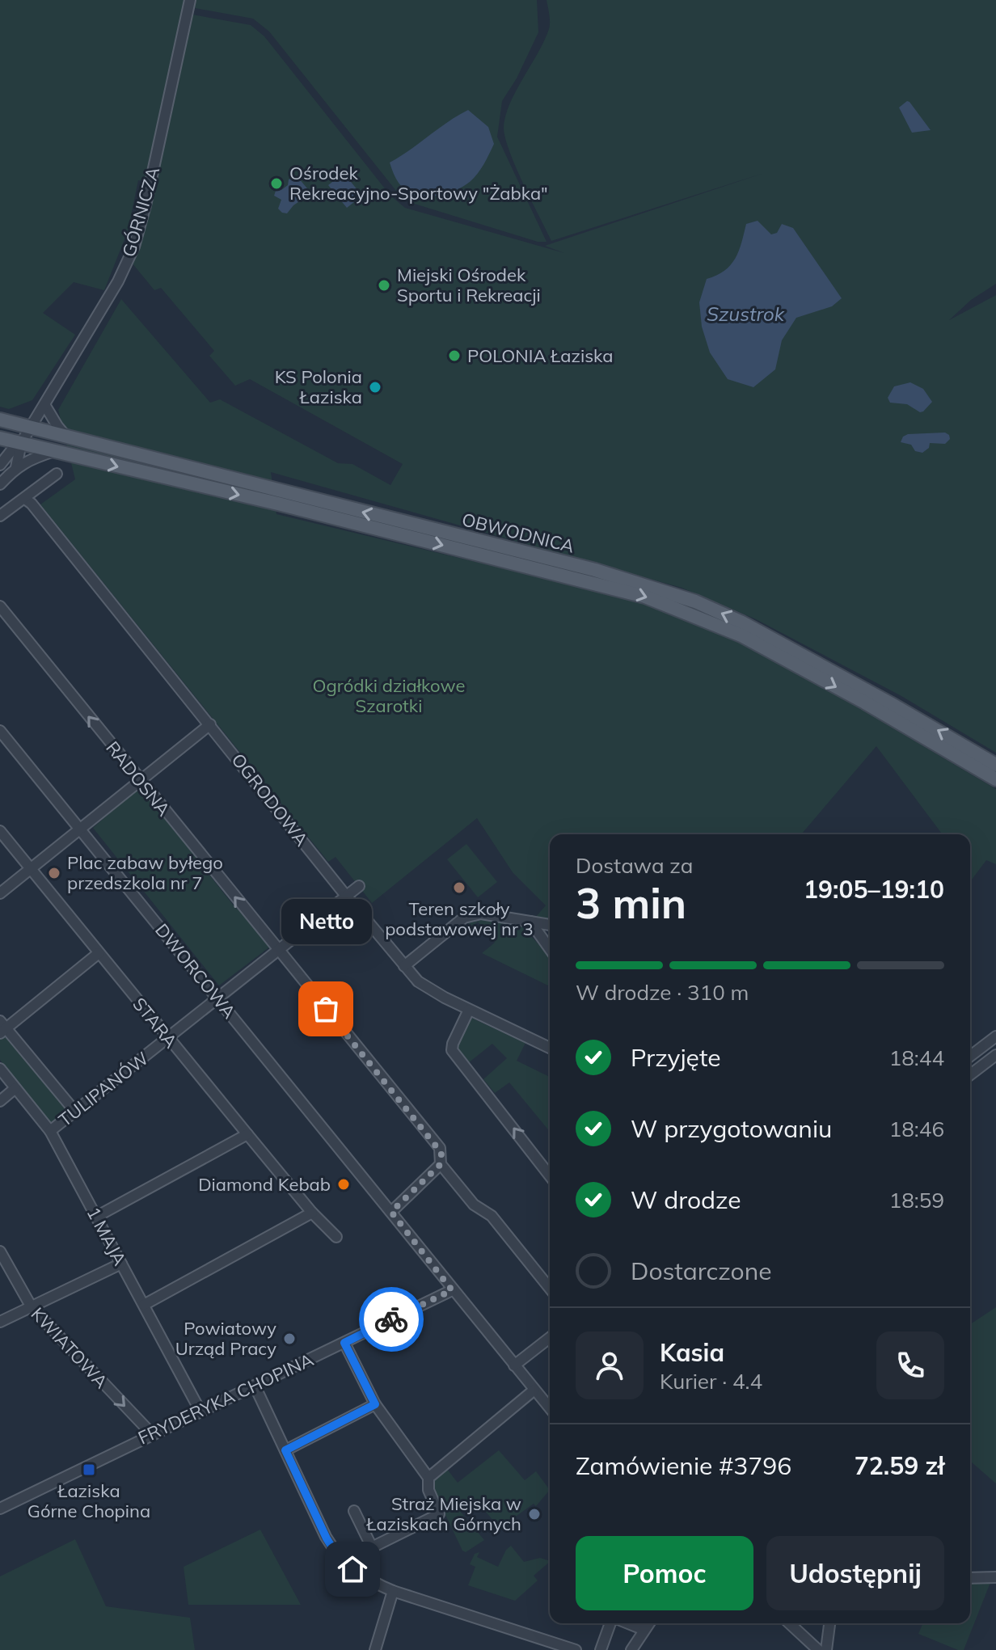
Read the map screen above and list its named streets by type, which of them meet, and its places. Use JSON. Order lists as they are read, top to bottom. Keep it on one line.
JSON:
{"streets":{"main road":["OBWODNICA"],"street":["GÓRNICZA","RADOSNA","OGRODOWA","DWORCOWA","STARA","TULIPANÓW","1 MAJA","KWIATOWA","FRYDERYKA CHOPINA"]},"crossings":[["GÓRNICZA","OBWODNICA"],["RADOSNA","TULIPANÓW"],["OGRODOWA","TULIPANÓW"],["DWORCOWA","TULIPANÓW"],["DWORCOWA","FRYDERYKA CHOPINA"],["STARA","TULIPANÓW"],["TULIPANÓW","1 MAJA"],["1 MAJA","FRYDERYKA CHOPINA"],["KWIATOWA","FRYDERYKA CHOPINA"]],"one_way":["RADOSNA","KWIATOWA"],"water":["Szustrok"],"parks":["Ogródki działkowe Szarotki"],"places":{"other":["Ośrodek Rekreacyjno-Sportowy \"Żabka\"","Miejski Ośrodek Sportu i Rekreacji","POLONIA Łaziska","KS Polonia Łaziska","Plac zabaw byłego przedszkola nr 7","Teren szkoły podstawowej nr 3","Netto","Diamond Kebab","Powiatowy Urząd Pracy","Straż Miejska w Łaziskach Górnych"],"transit":["Łaziska Górne Chopina"]},"page":{"heading":["3 min","Dostawa za","19:05–19:10"],"panel":["Kasia","Kurier · 4.4","Zamówienie #3796","72.59 zł"],"bubble":"Netto","bar":"W drodze · 310 m","list":[["Przyjęte","18:44"],["W przygotowaniu","18:46"],["W drodze","18:59"],"Dostarczone"],"buttons":["Pomoc","Udostępnij"]}}
